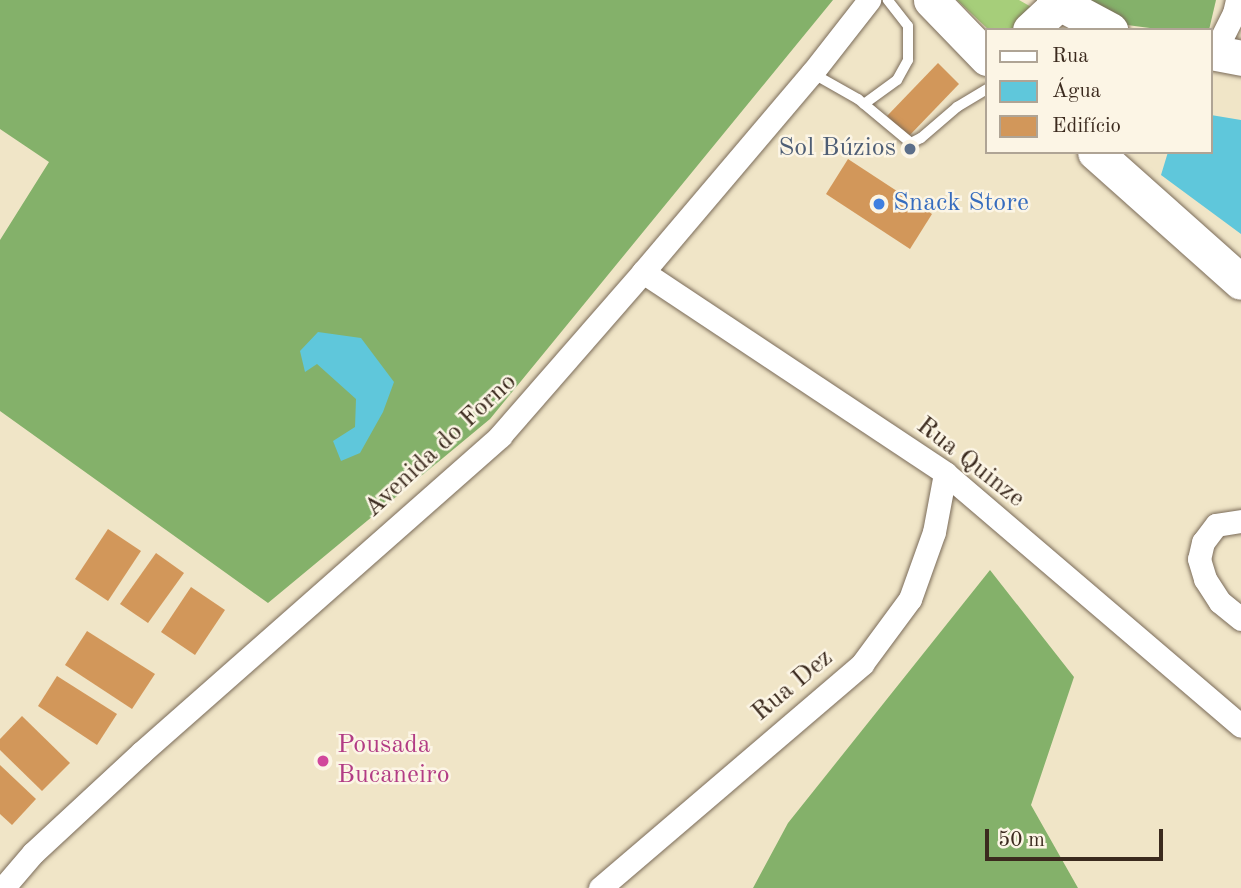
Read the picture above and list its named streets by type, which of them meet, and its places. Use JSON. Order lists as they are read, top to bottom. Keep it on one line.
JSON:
{"streets":{"street":["Avenida do Forno","Rua Quinze","Rua Dez"]},"crossings":[["Avenida do Forno","Rua Quinze"],["Rua Quinze","Rua Dez"]],"places":["Sol Búzios","Snack Store","Pousada Bucaneiro"],"legend":["Rua","Água","Edifício"],"scale_bar":"50 m"}
